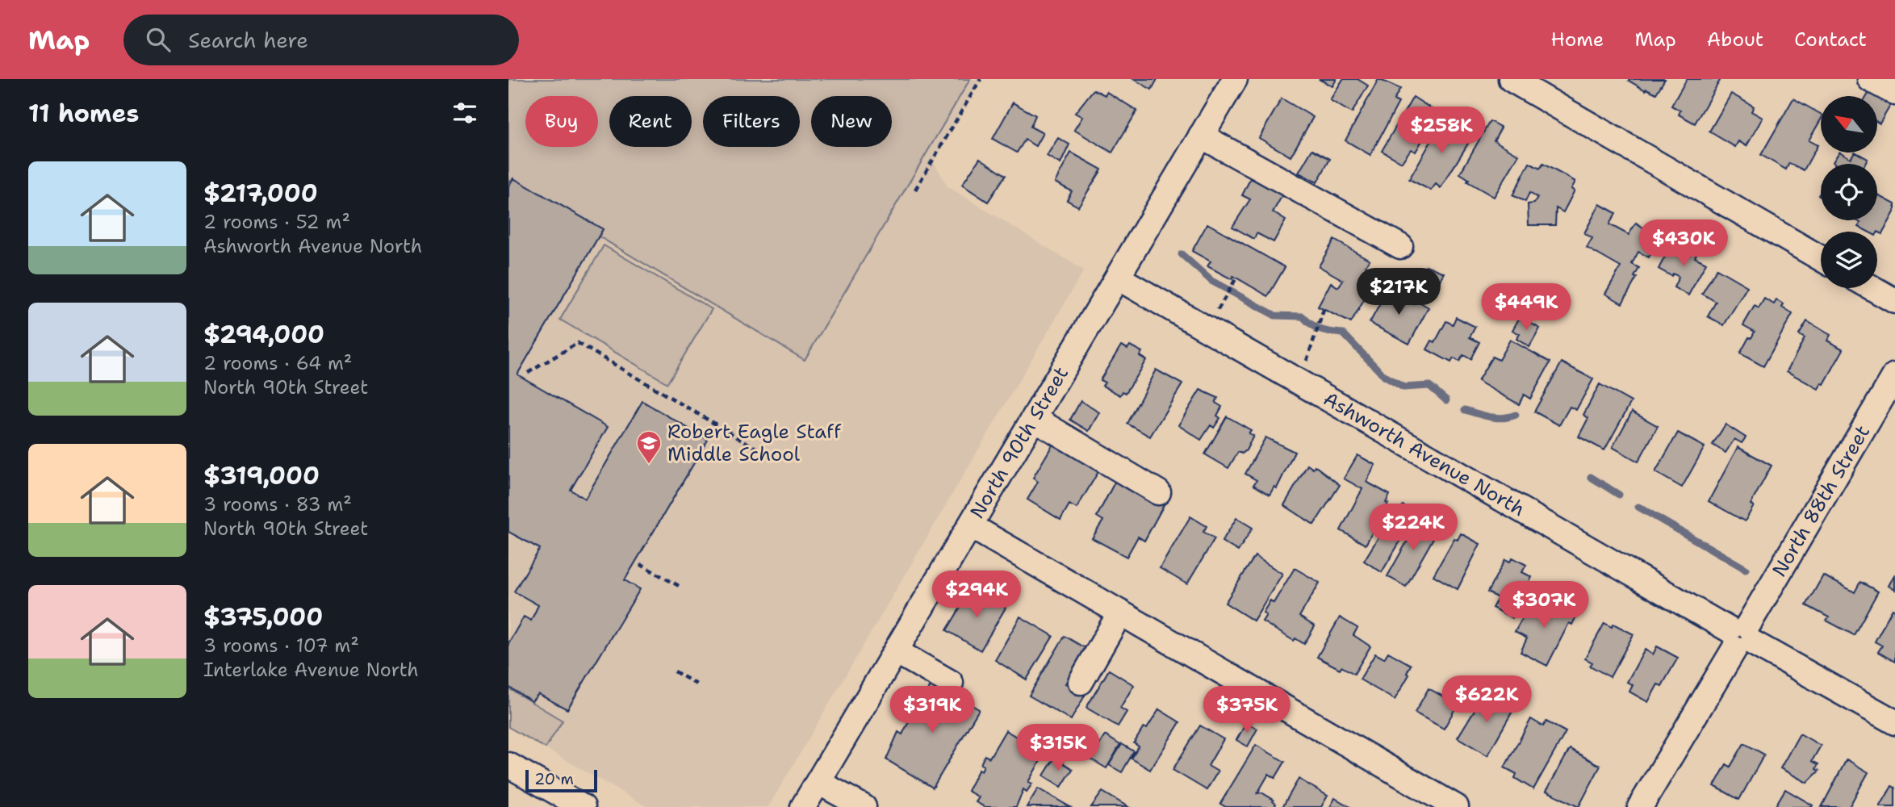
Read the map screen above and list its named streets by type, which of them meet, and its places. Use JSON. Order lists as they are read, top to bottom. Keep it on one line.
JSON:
{"streets":{"street":["North 90th Street","Ashworth Avenue North","North 88th Street"]},"crossings":[["North 90th Street","Ashworth Avenue North"],["Ashworth Avenue North","North 88th Street"]],"places":{"school or university":["Robert Eagle Staff Middle School"]},"scale_bar":"20 m","north":"top left","page":{"header":"Map","search":"Search here","nav":["Home","Map","About","Contact"],"heading":"11 homes","chip":["Buy","Rent","Filters","New"],"price":["$258K","$430K","$217K","$449K","$224K","$294K","$307K","$622K","$319K","$375K","$315K"],"list":[{"name":"$217,000","note":"2 rooms · 52 m² · Ashworth Avenue North"},{"name":"$294,000","note":"2 rooms · 64 m² · North 90th Street"},{"name":"$319,000","note":"3 rooms · 83 m² · North 90th Street"},{"name":"$375,000","note":"3 rooms · 107 m² · Interlake Avenue North"}],"scale":"20 m"}}
